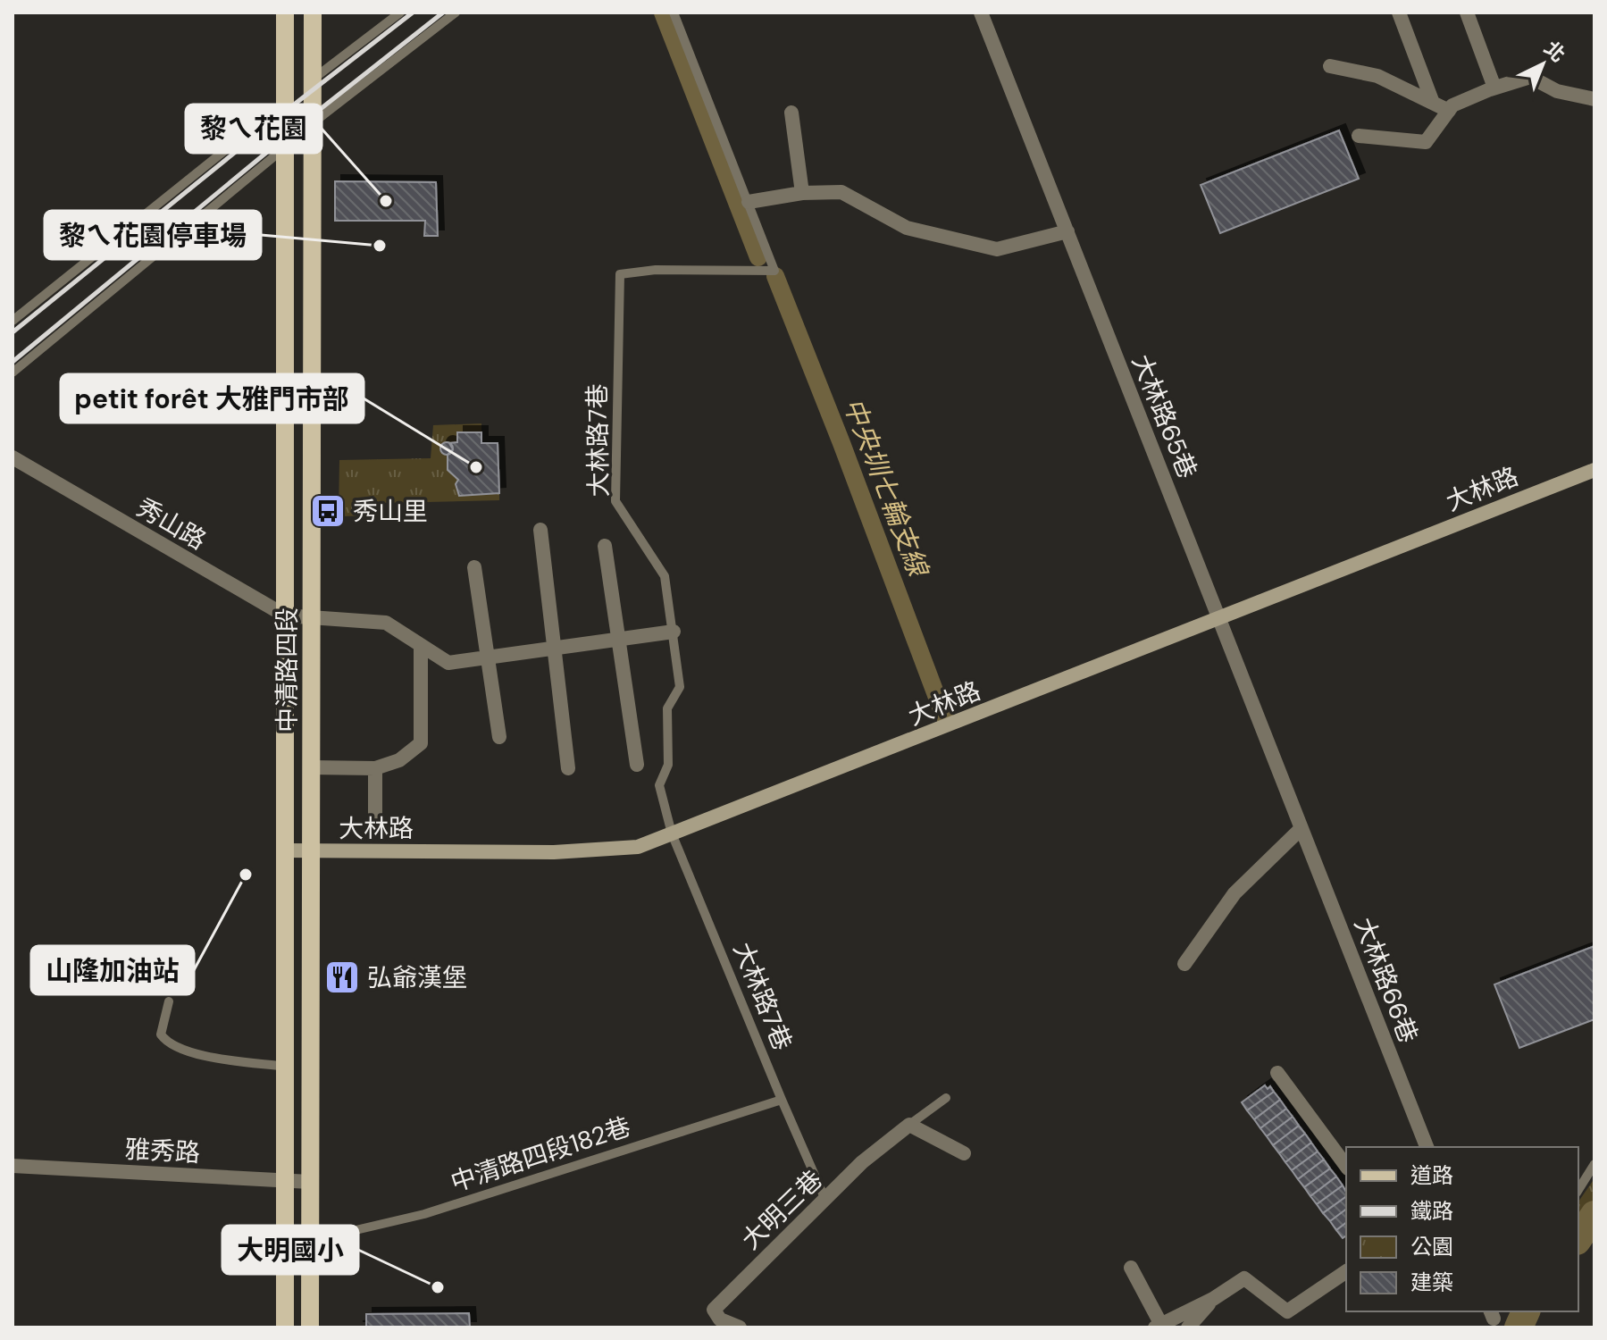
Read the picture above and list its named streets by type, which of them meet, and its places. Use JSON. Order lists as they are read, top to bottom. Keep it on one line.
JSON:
{"streets":{"main road":["中清路四段"],"street":["大林路65巷","大林路","秀山路","大林路66巷","雅秀路","大明三巷"],"lane":["大林路7巷","中清路四段182巷"]},"crossings":[["大林路65巷","大林路"],["大林路65巷","大林路66巷"],["大林路7巷","大林路"],["大林路7巷","秀山路"],["大林路7巷","中清路四段182巷"],["大林路7巷","大明三巷"],["大林路","中清路四段"],["大林路","大林路66巷"],["秀山路","中清路四段"],["中清路四段","雅秀路"],["中清路四段","中清路四段182巷"]],"water":["中央圳七輪支線"],"places":{"other":["黎ㄟ花園","黎ㄟ花園停車場","petit forêt 大雅門市部","山隆加油站","大明國小"],"bus stop":["秀山里"],"restaurant":["弘爺漢堡"]},"legend":["道路","鐵路","公園","建築"],"north":"top right"}
